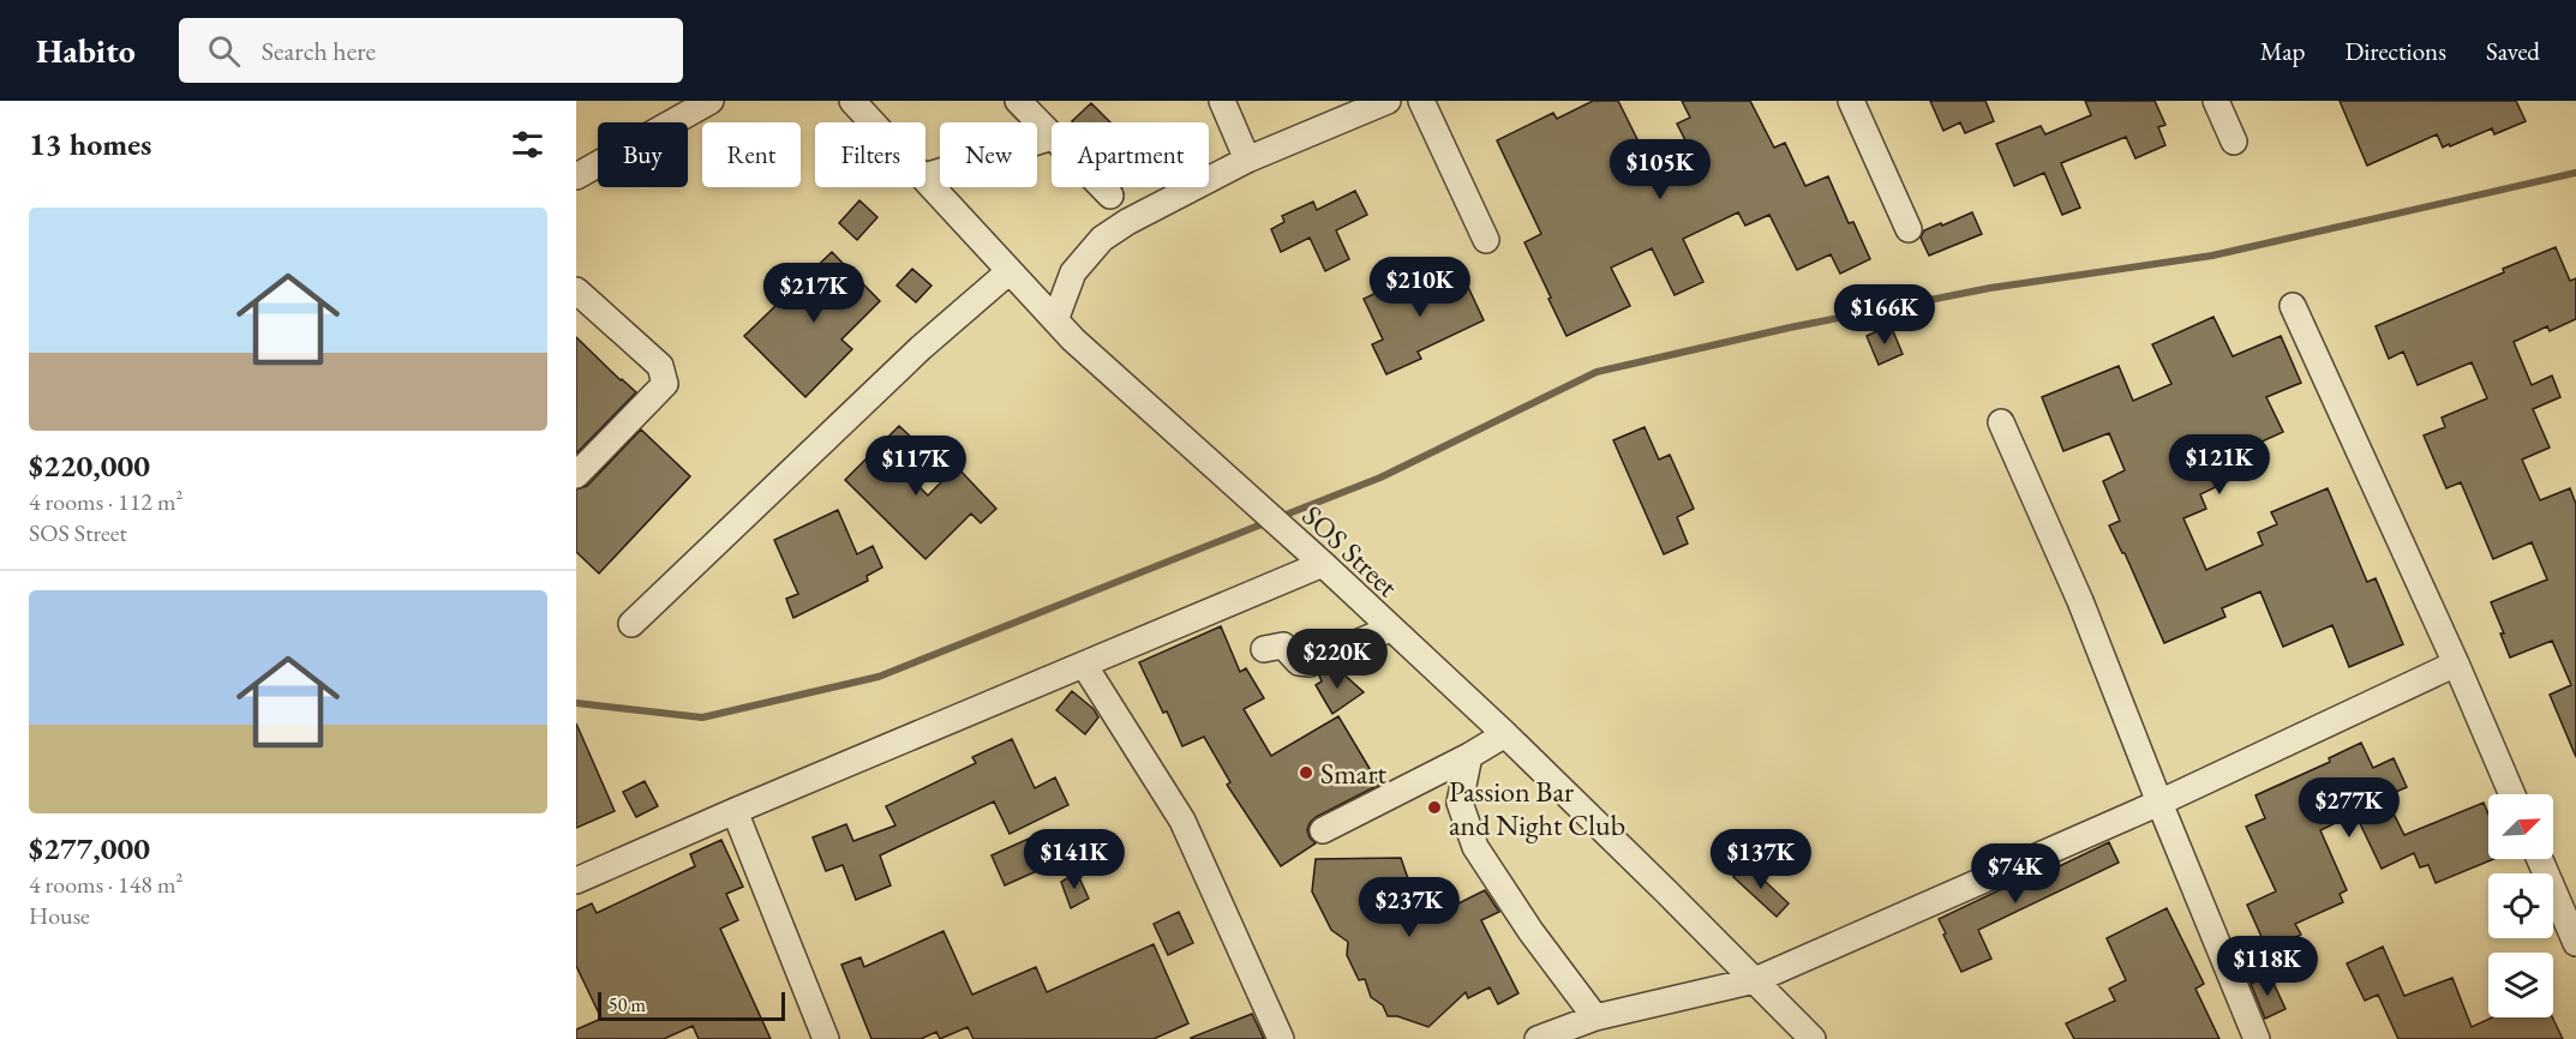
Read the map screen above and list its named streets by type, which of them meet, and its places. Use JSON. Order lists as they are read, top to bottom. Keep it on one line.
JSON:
{"streets":{"street":["SOS Street"]},"places":["Smart","Passion Bar and Night Club"],"scale_bar":"50 m","north":"top right","page":{"header":"Habito","search":"Search here","nav":["Map","Directions","Saved"],"heading":"13 homes","chip":["Buy","Rent","Filters","New","Apartment"],"price":["$105K","$210K","$217K","$166K","$121K","$117K","$220K","$277K","$141K","$137K","$74K","$237K","$118K"],"list":[{"name":"$220,000","note":"4 rooms · 112 m² · SOS Street"},{"name":"$277,000","note":"4 rooms · 148 m² · House"}],"scale":"50 m"}}
